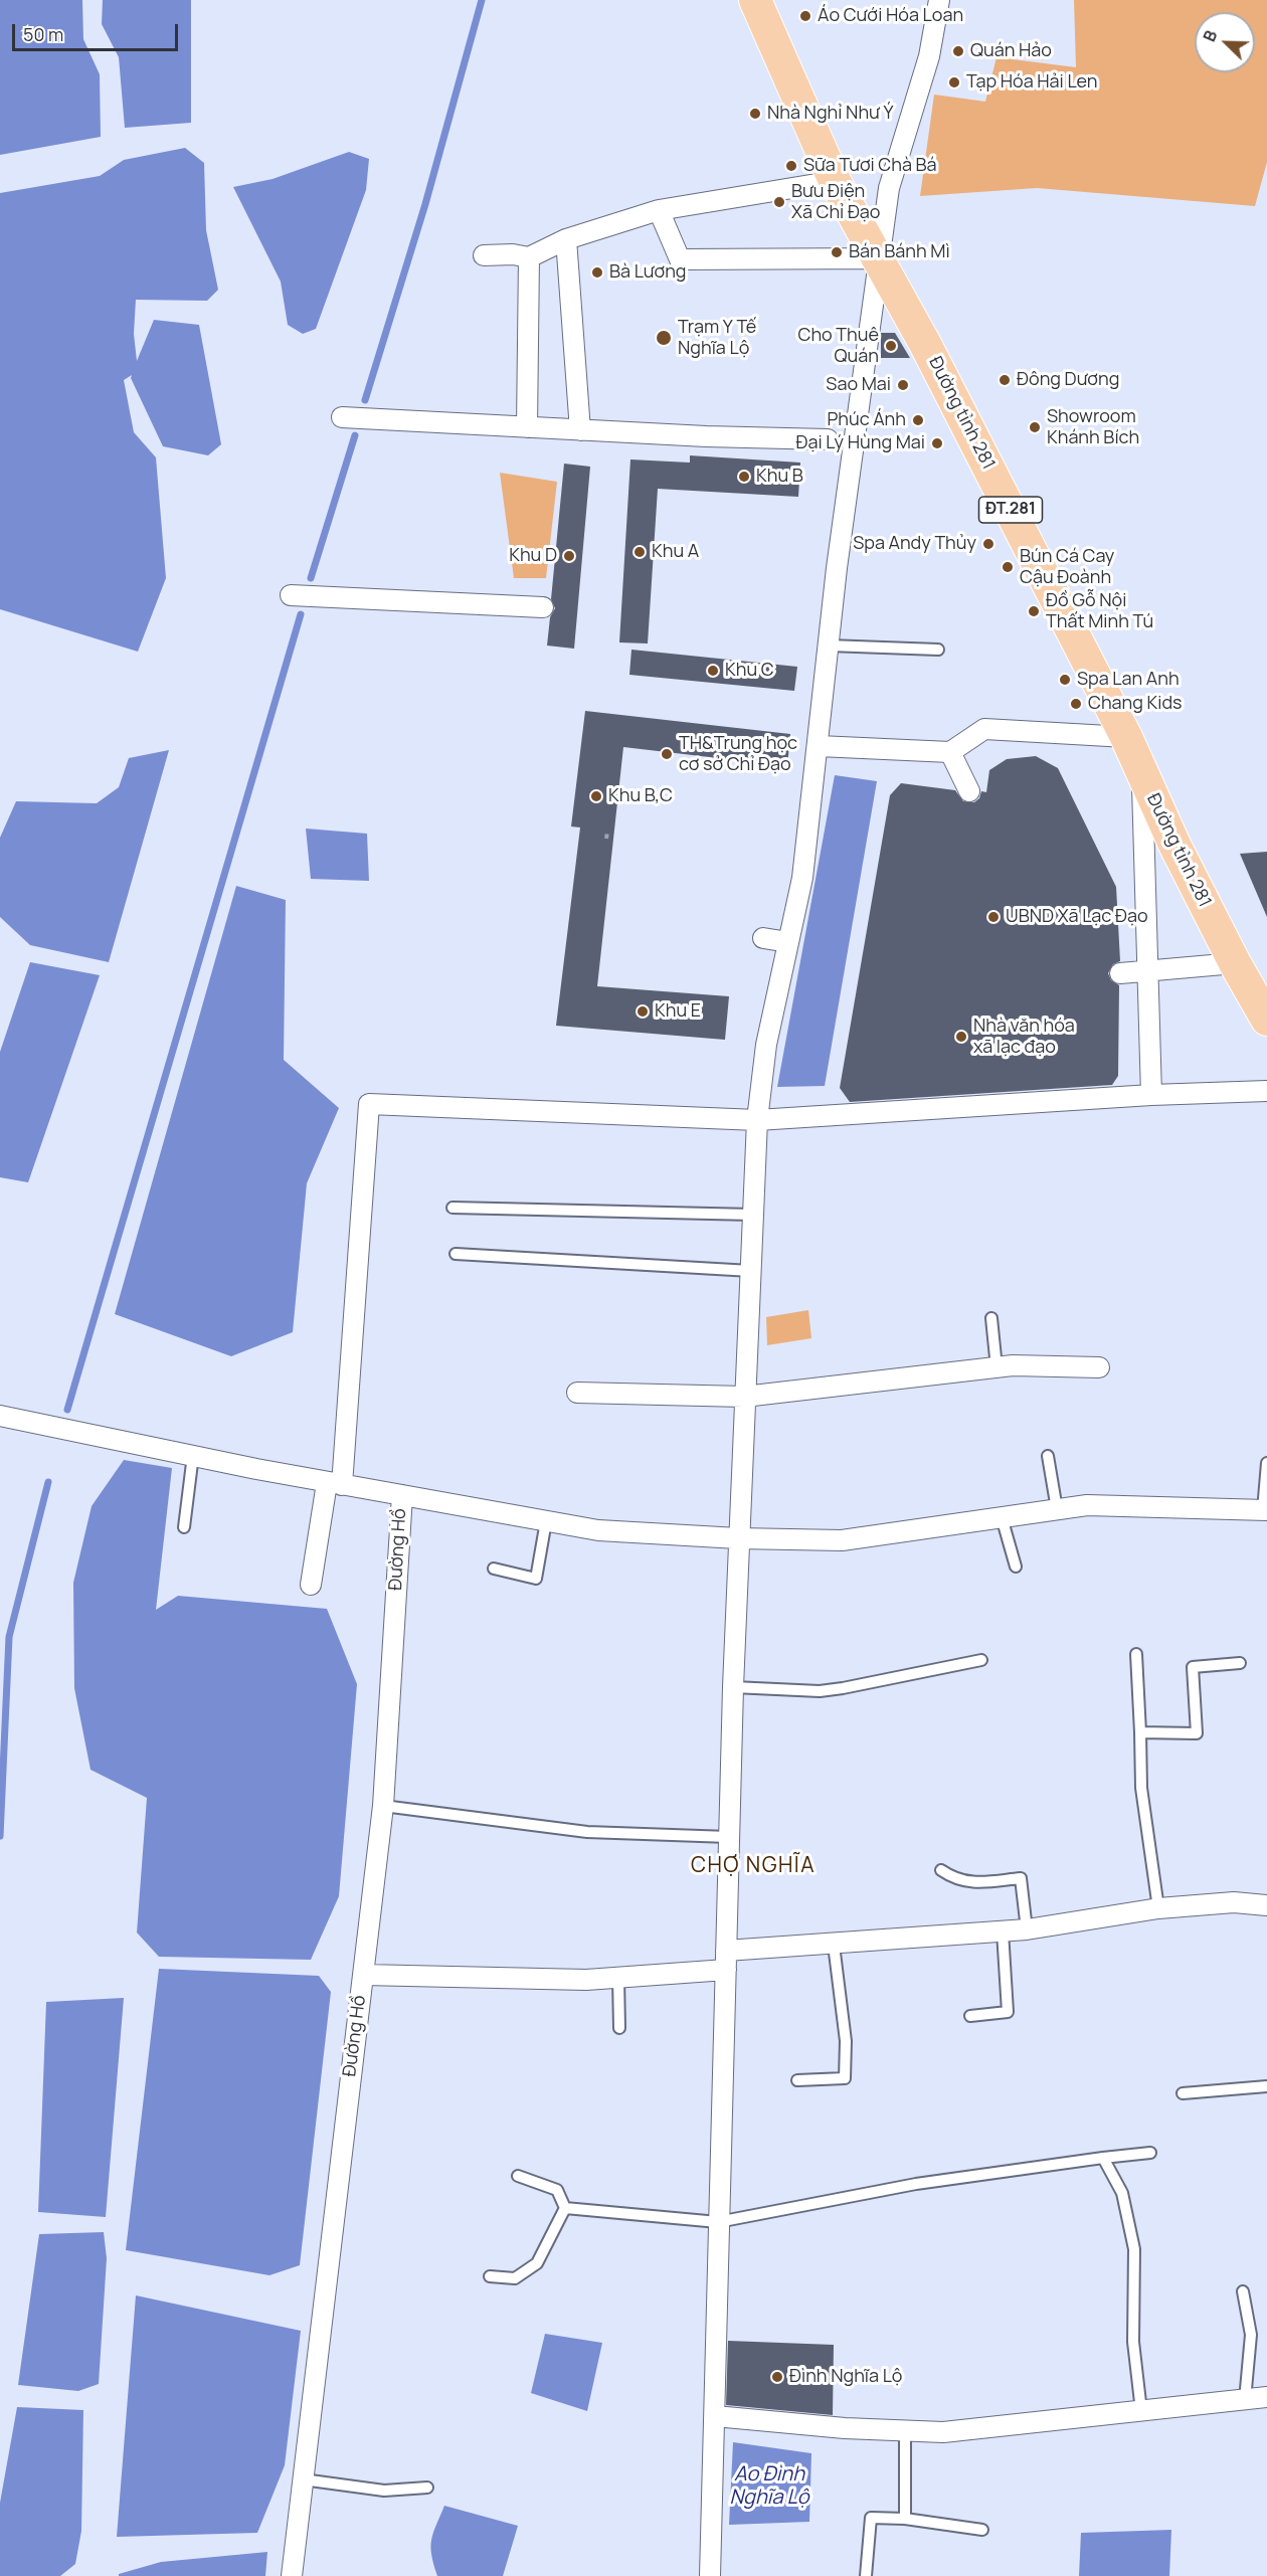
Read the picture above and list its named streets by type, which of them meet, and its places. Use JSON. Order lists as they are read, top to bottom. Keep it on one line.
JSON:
{"streets":{"main road":["Đường tỉnh 281","ĐT.281"],"street":["Đường Hồ"]},"districts":["CHỢ NGHĨA"],"water":["Ao Đình Nghĩa Lộ"],"places":["Áo Cưới Hóa Loan","Quán Hảo","Tạp Hóa Hải Len","Nhà Nghỉ Như Ý","Sữa Tươi Chà Bá","Bưu Điện Xã Chỉ Đạo","Bán Bánh Mì","Bà Lương","Trạm Y Tế Nghĩa Lộ","Cho Thuê Quán","Đông Dương","Sao Mai","Phúc Ánh","Showroom Khánh Bích","Đại Lý Hùng Mai","Khu B","Spa Andy Thủy","Khu A","Khu D","Bún Cá Cay Cậu Đoành","Đồ Gỗ Nội Thất Minh Tú","Khu C","Spa Lan Anh","Chang Kids","TH&Trung học cơ sở Chỉ Đạo","Khu B,C","UBND Xã Lạc Đạo","Khu E","Nhà văn hóa xã lạc đạo","Đình Nghĩa Lộ"],"scale_bar":"50 m","north":"top left"}
